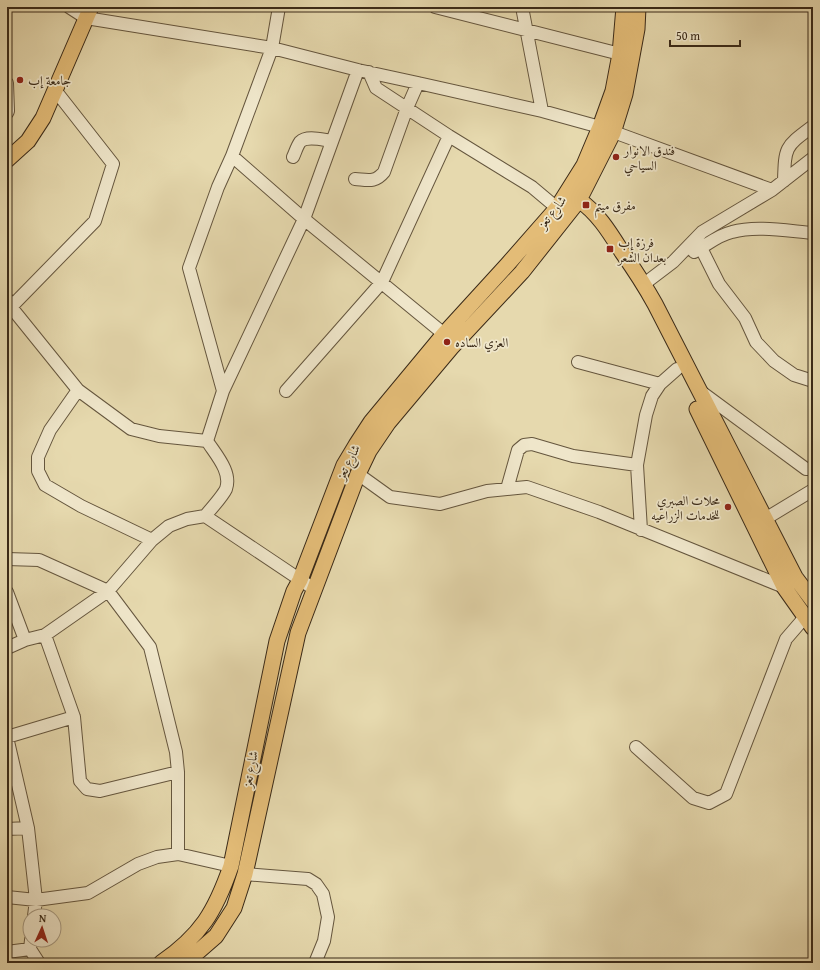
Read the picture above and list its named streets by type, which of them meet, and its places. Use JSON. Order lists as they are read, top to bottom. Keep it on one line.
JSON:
{"streets":{"main road":["شارع تعز"]},"places":{"other":["جامعة إب","فندق الانوار السياحي","العزي الساده","محلات الصبري للخدمات الزراعيه"],"transit":["مفرق ميتم","فرزة إب بعدان الشعر"]},"scale_bar":"50 m","north":"top"}
